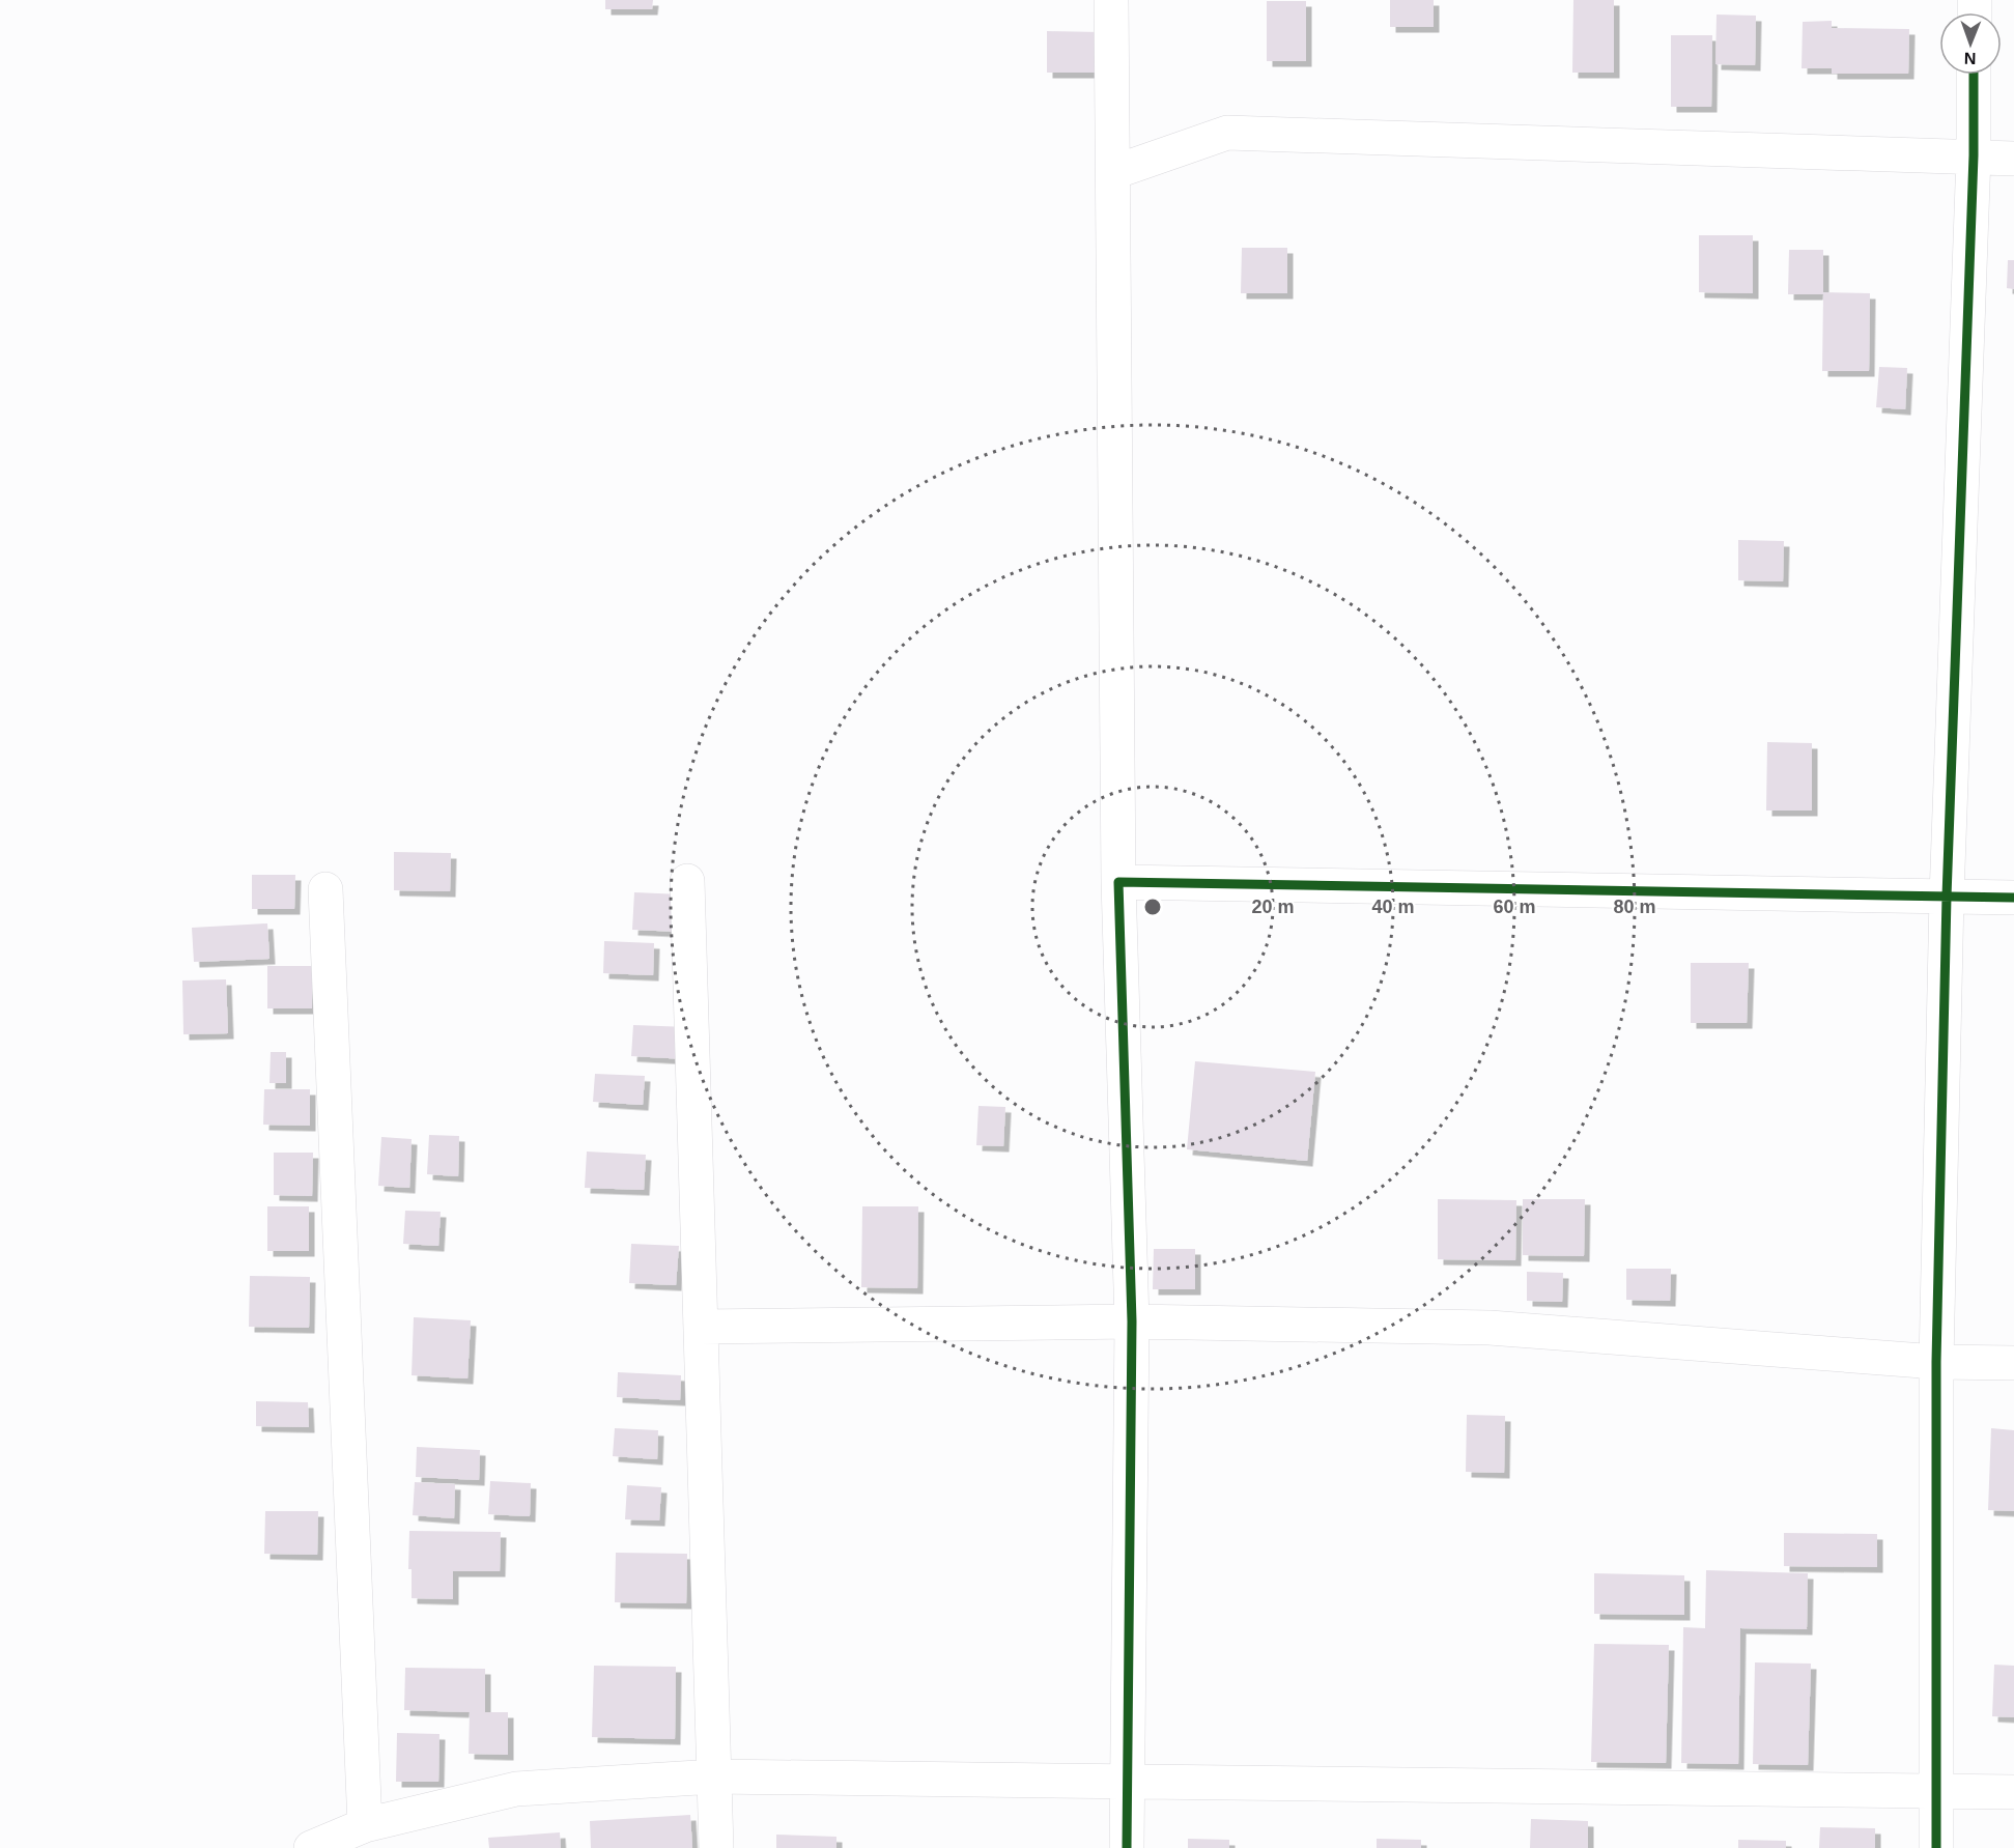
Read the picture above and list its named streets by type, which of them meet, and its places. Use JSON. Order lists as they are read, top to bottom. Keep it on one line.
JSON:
{"north":"bottom","rings":["20 m","40 m","60 m","80 m"]}
